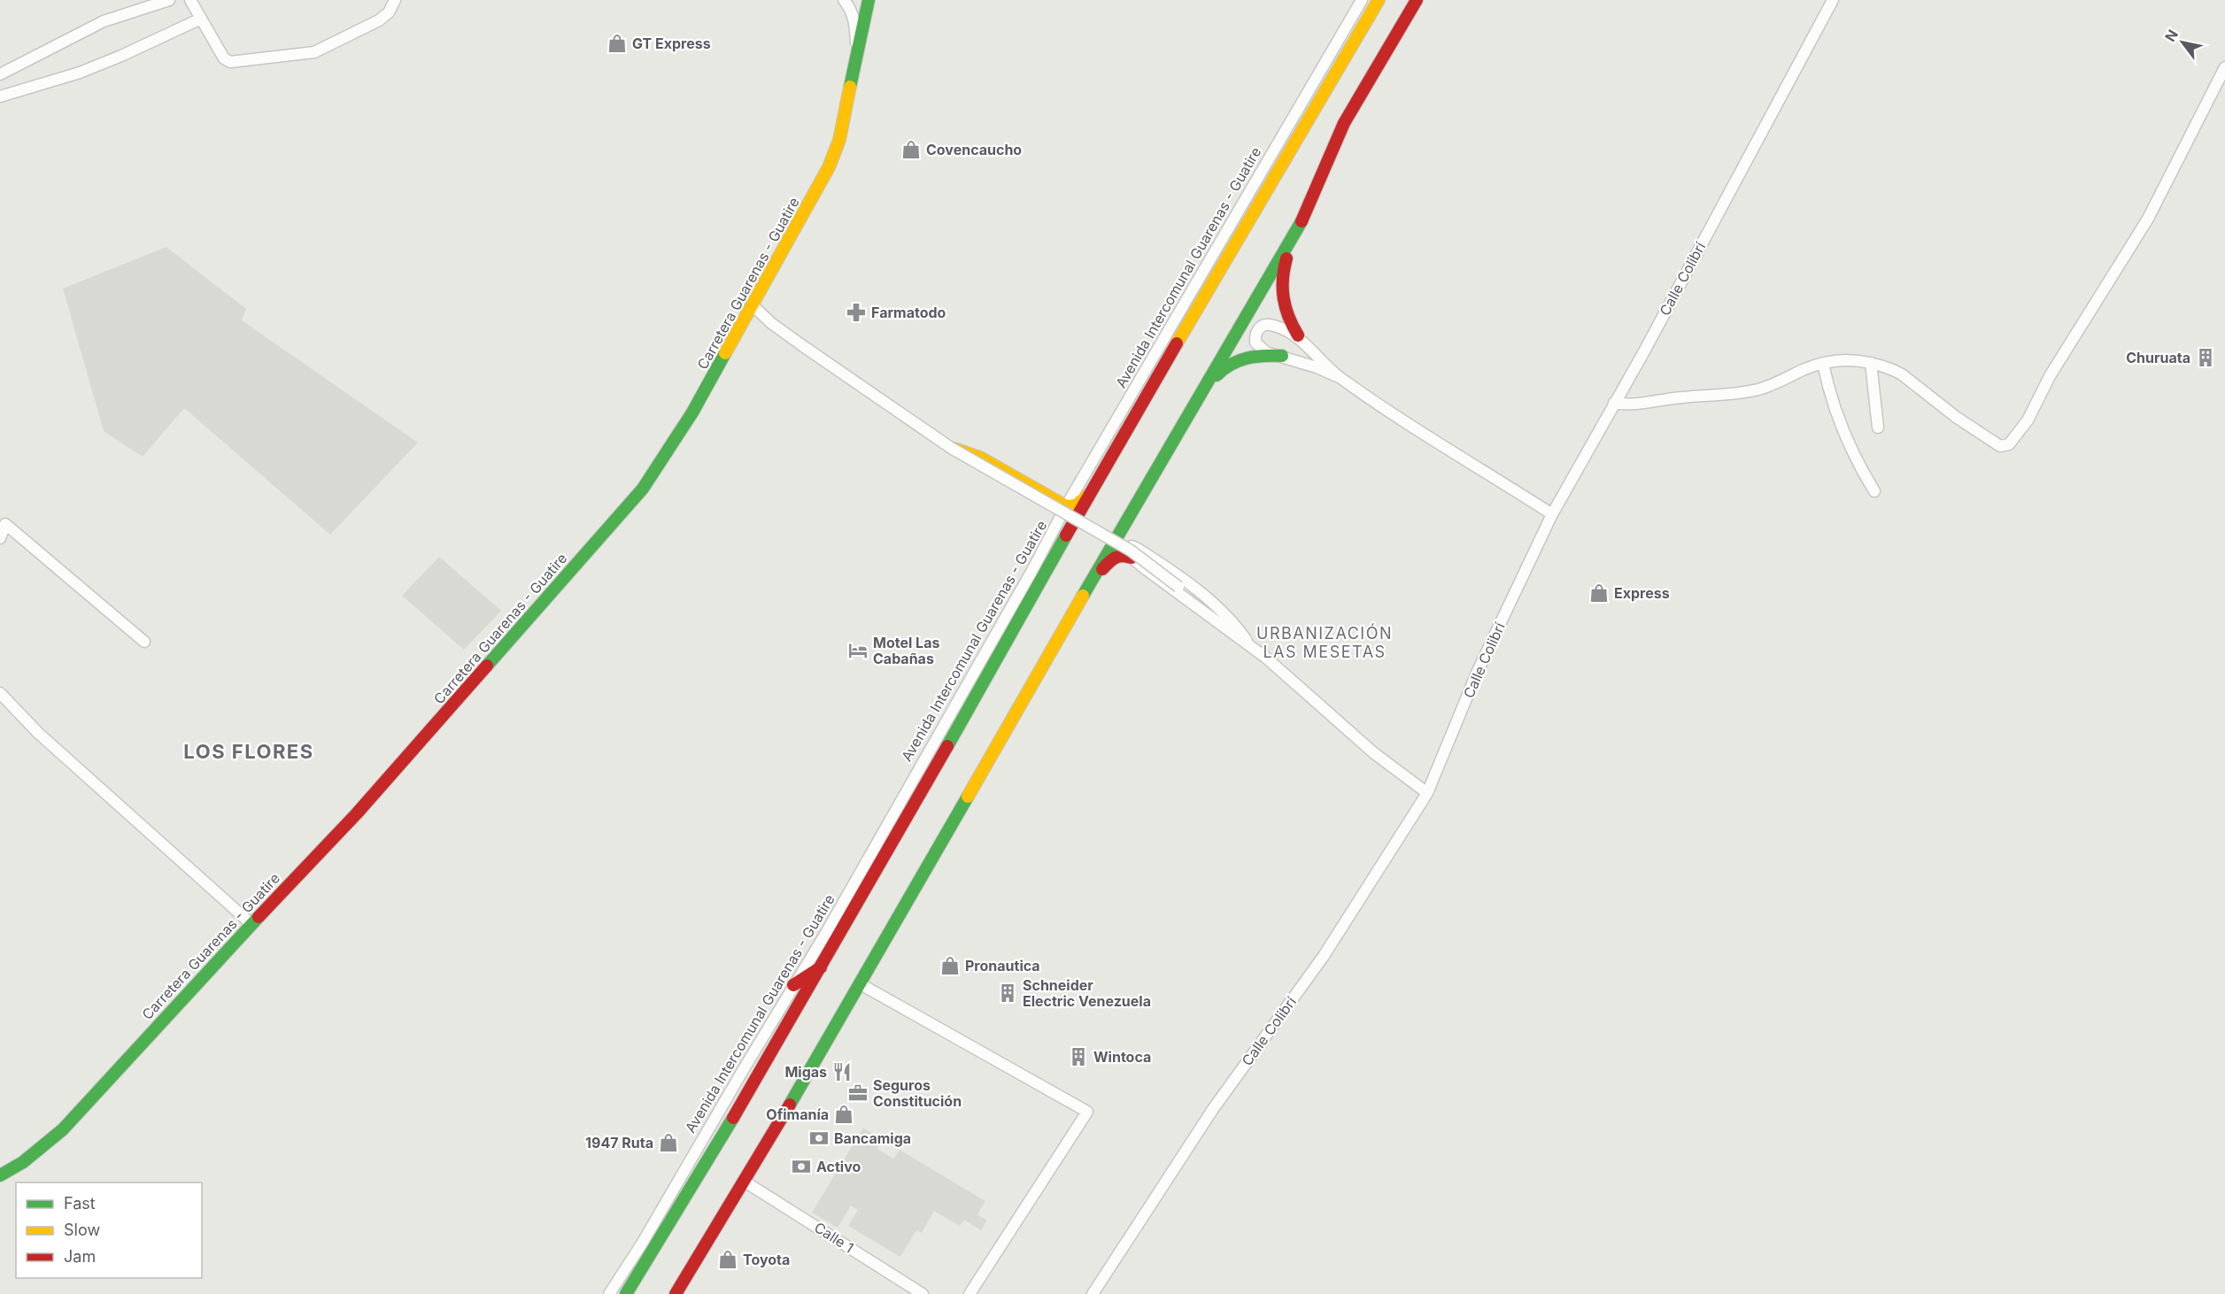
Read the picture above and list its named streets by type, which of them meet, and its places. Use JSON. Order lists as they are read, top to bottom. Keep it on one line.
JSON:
{"streets":{"main road":["Avenida Intercomunal Guarenas - Guatire","Carretera Guarenas - Guatire"],"street":["Calle Colibrí","Calle 1"]},"districts":["URBANIZACIÓN LAS MESETAS","LOS FLORES"],"places":{"shop":["GT Express","Covencaucho","Express","Pronautica","Ofimanía","1947 Ruta","Toyota"],"pharmacy":["Farmatodo"],"building":["Churuata","Schneider Electric Venezuela","Wintoca"],"hotel":["Motel Las Cabañas"],"restaurant":["Migas"],"office":["Seguros Constitución"],"bank":["Bancamiga","Activo"]},"legend":["Fast","Slow","Jam"],"north":"top left"}
